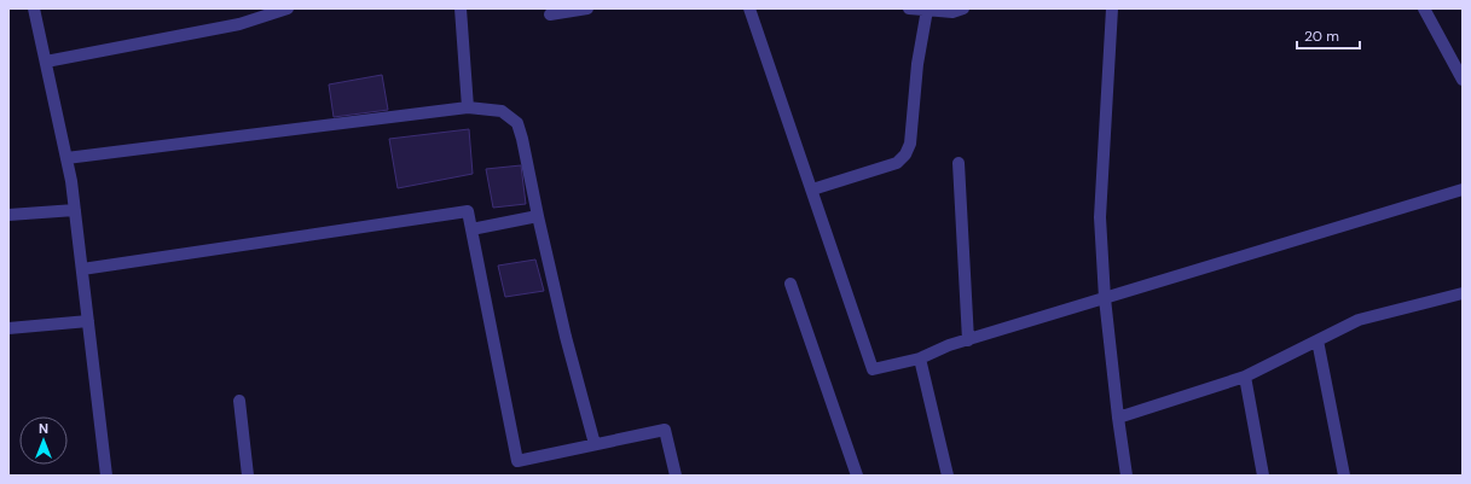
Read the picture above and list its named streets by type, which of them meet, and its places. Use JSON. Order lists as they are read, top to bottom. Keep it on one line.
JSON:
{"scale_bar":"20 m","north":"top"}
